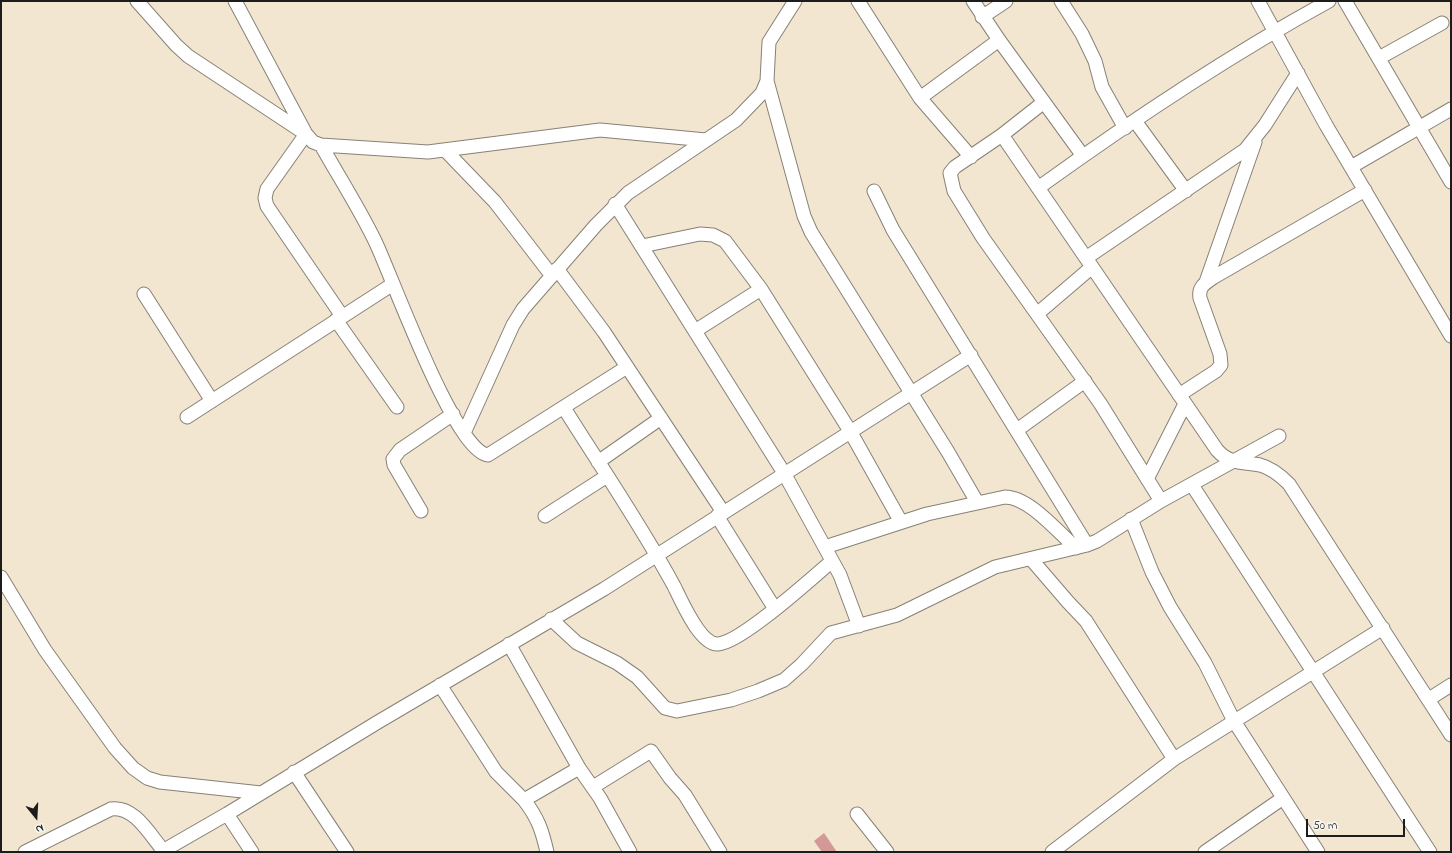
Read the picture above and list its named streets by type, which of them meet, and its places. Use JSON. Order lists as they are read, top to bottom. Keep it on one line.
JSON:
{"scale_bar":"50 m","north":"bottom"}
